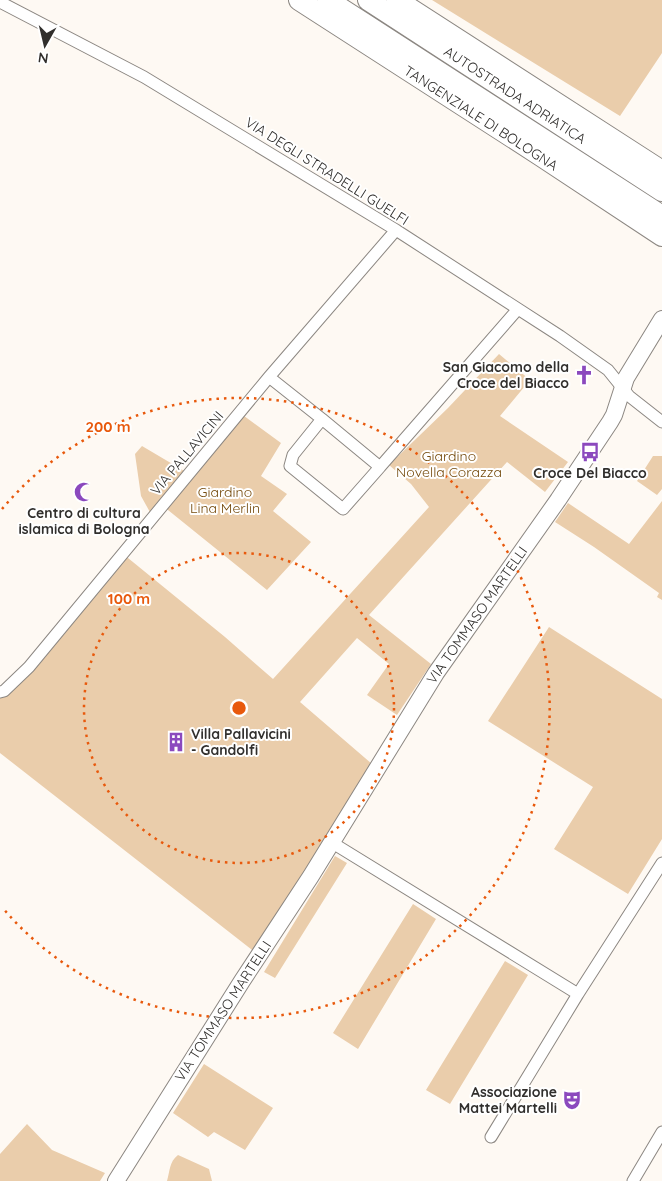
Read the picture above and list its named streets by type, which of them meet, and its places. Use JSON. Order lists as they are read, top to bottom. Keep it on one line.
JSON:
{"streets":{"highway":["AUTOSTRADA ADRIATICA","TANGENZIALE DI BOLOGNA"],"main road":["VIA TOMMASO MARTELLI"],"street":["VIA DEGLI STRADELLI GUELFI","VIA PALLAVICINI"]},"crossings":[["VIA DEGLI STRADELLI GUELFI","VIA PALLAVICINI"],["VIA DEGLI STRADELLI GUELFI","VIA TOMMASO MARTELLI"]],"parks":["Giardino Novella Corazza","Giardino Lina Merlin"],"places":{"church":["San Giacomo della Croce del Biacco"],"bus stop":["Croce Del Biacco"],"mosque":["Centro di cultura islamica di Bologna"],"building":["Villa Pallavicini - Gandolfi"],"theatre":["Associazione Mattei Martelli"]},"north":"bottom","rings":["200 m","100 m"]}
